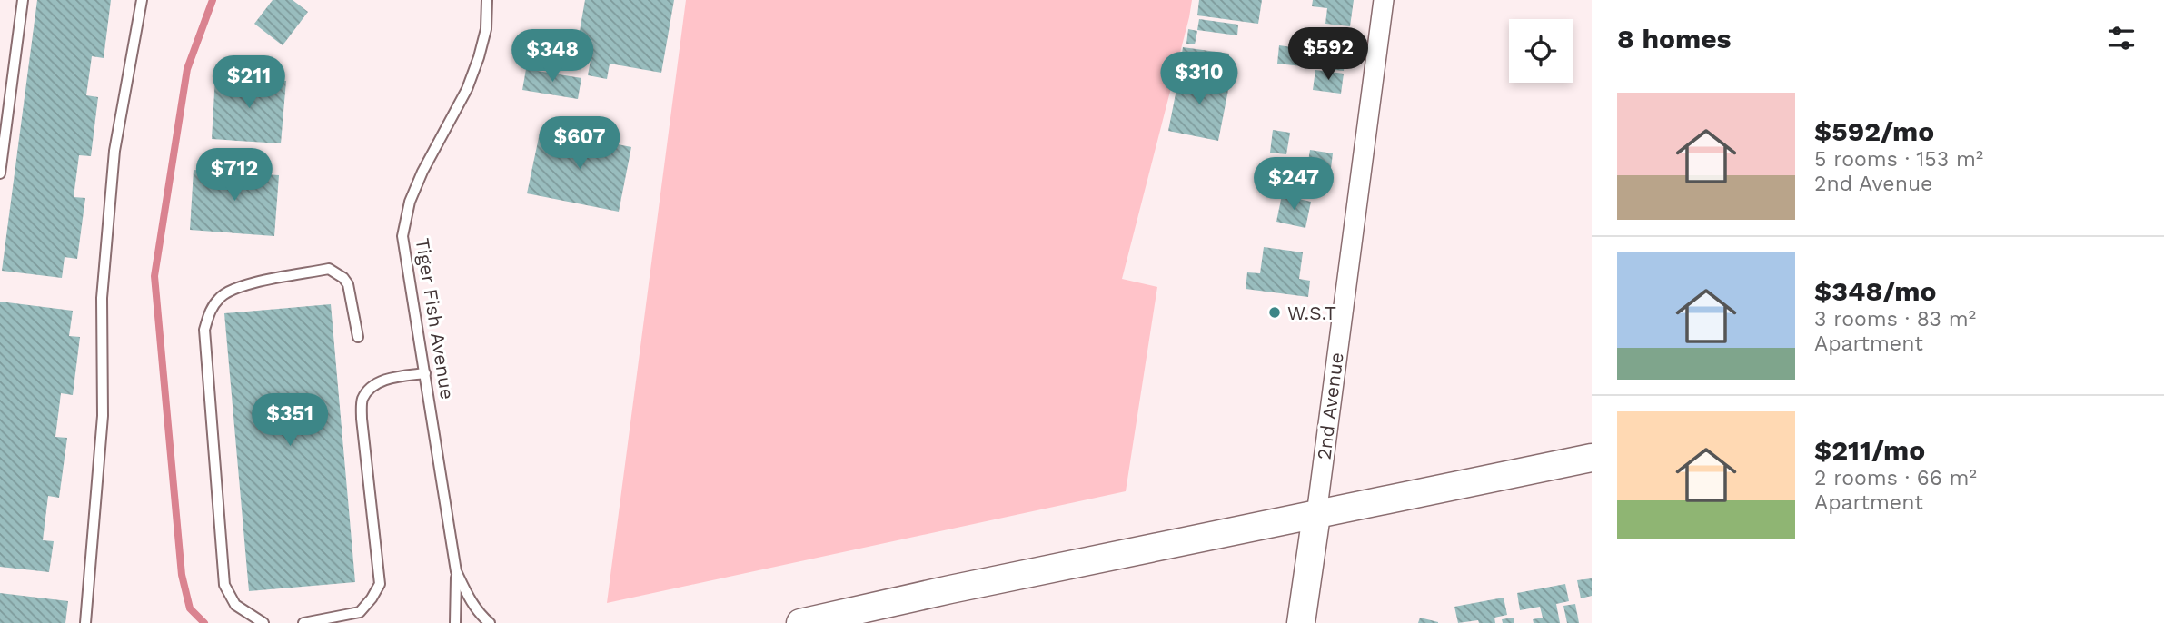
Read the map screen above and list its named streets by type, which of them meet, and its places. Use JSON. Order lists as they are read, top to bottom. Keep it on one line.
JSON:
{"streets":{"main road":["2nd Avenue"],"lane":["Tiger Fish Avenue"]},"places":["W.S.T"],"page":{"heading":"8 homes","price":["$592","$348","$310","$211","$607","$712","$247","$351"],"list":[{"name":"$592/mo","note":"5 rooms · 153 m² · 2nd Avenue"},{"name":"$348/mo","note":"3 rooms · 83 m² · Apartment"},{"name":"$211/mo","note":"2 rooms · 66 m² · Apartment"}]}}
